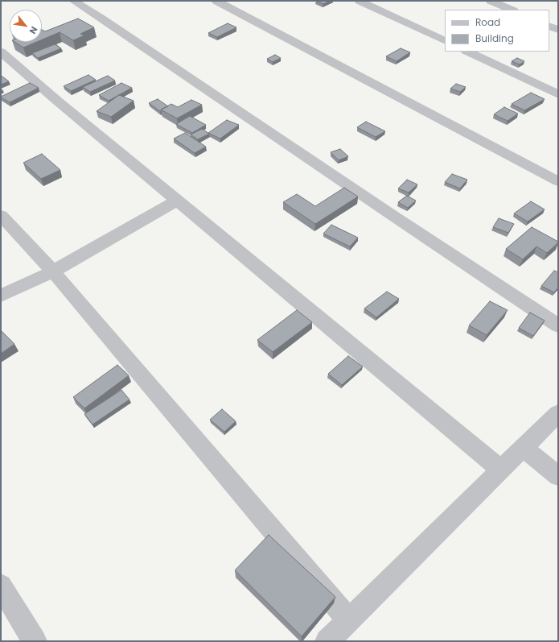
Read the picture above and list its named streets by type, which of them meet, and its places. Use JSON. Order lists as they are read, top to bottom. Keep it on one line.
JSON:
{"legend":["Road","Building"],"north":"bottom right"}
